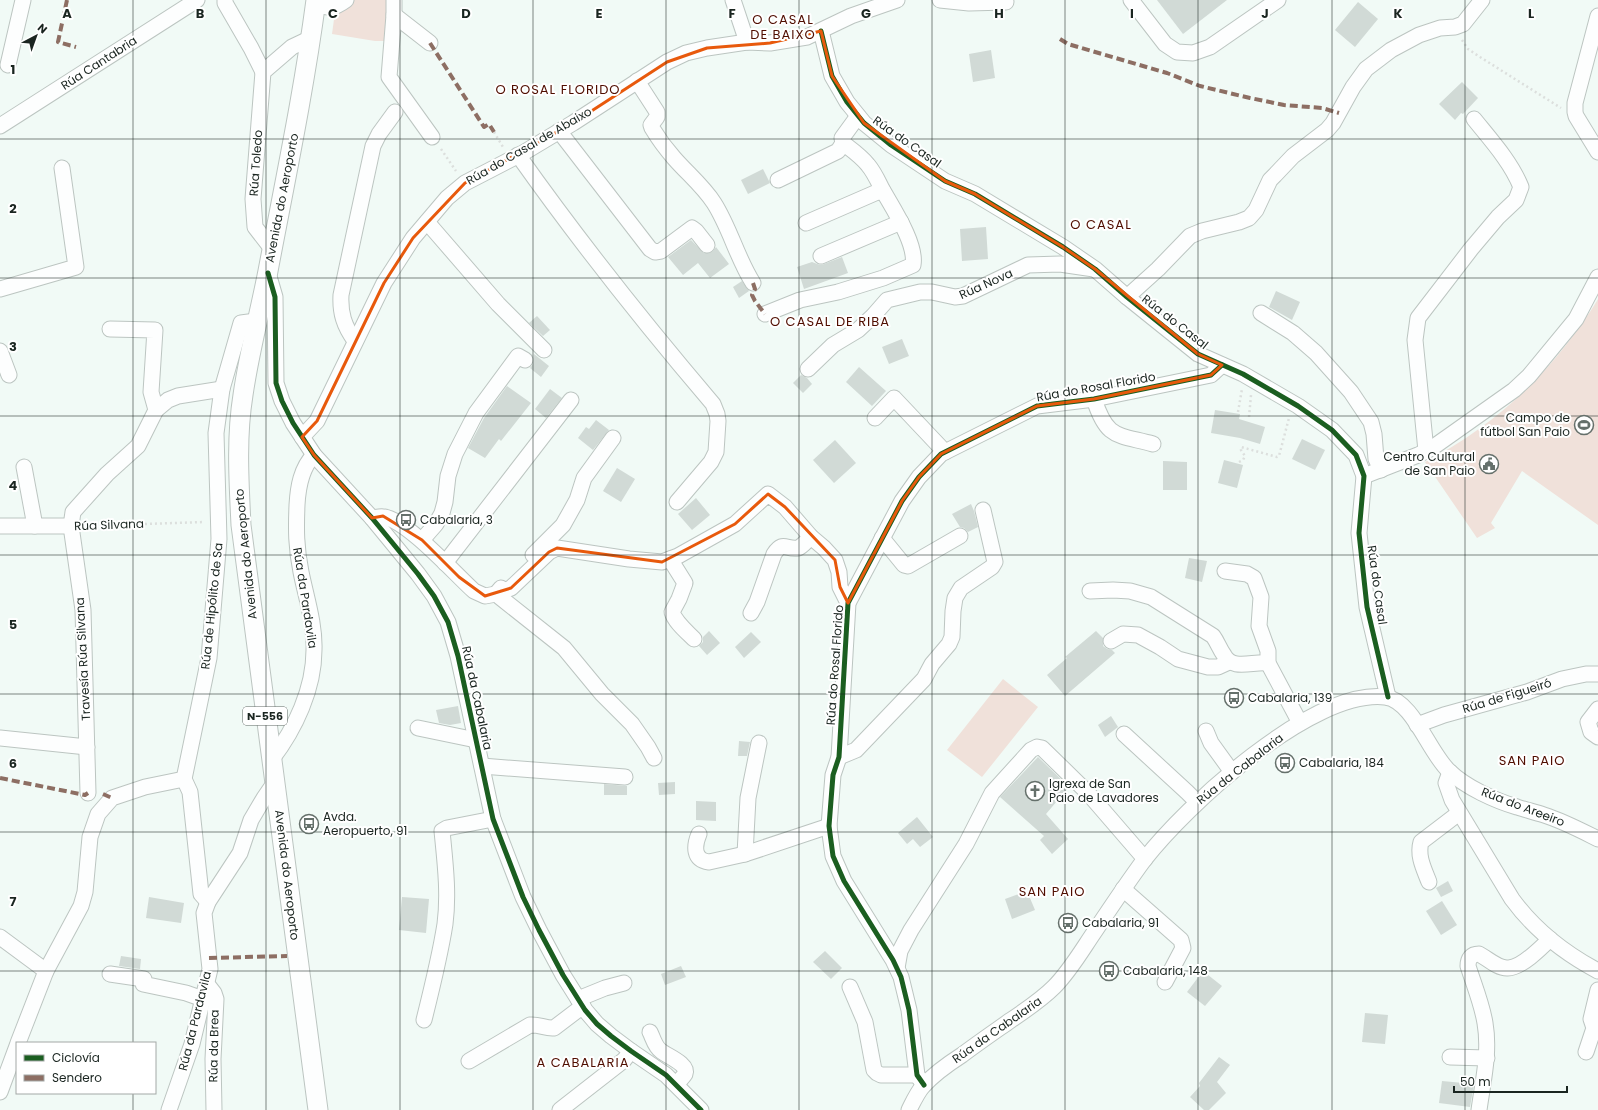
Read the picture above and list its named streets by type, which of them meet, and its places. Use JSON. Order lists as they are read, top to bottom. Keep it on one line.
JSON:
{"streets":{"main road":["Avenida do Aeroporto","N-556"],"street":["Rúa Cantabria","Rúa do Casal","Rúa do Casal de Abaixo","Rúa Toledo","Rúa Nova","Rúa do Rosal Florido","Rúa Silvana","Rúa da Pardavila","Rúa de Hipólito de Sa","Travesía Rúa Silvana","Rúa de Figueiró","Rúa da Cabalaria","Rúa do Areeiro","Rúa da Brea"]},"crossings":[["Rúa do Casal","Rúa do Casal de Abaixo"],["Rúa do Casal","Rúa Nova"],["Rúa do Casal","Rúa do Rosal Florido"],["Rúa do Casal","Rúa da Cabalaria"],["Rúa do Casal de Abaixo","Rúa da Cabalaria"],["Rúa Toledo","Avenida do Aeroporto"],["Avenida do Aeroporto","Rúa da Pardavila"],["Avenida do Aeroporto","Rúa de Hipólito de Sa"],["Avenida do Aeroporto","Rúa da Cabalaria"],["Rúa do Rosal Florido","Rúa da Cabalaria"],["Rúa Silvana","Rúa de Hipólito de Sa"],["Rúa Silvana","Travesía Rúa Silvana"],["Rúa da Pardavila","Rúa da Cabalaria"],["Rúa da Pardavila","Rúa da Brea"],["Rúa de Figueiró","Rúa do Areeiro"]],"districts":["O CASAL DE BAIXO","O ROSAL FLORIDO","O CASAL","O CASAL DE RIBA","SAN PAIO","SAN PAIO","A CABALARIA"],"places":{"sports":["Campo de fútbol San Paio"],"public building":["Centro Cultural de San Paio"],"bus stop":["Cabalaria, 3","Cabalaria, 139","Cabalaria, 184","Avda. Aeropuerto, 91","Cabalaria, 91","Cabalaria, 148"],"church":["Igrexa de San Paio de Lavadores"]},"legend":["Ciclovía","Sendero"],"scale_bar":"50 m","north":"top right","grid":{"columns":["A","B","C","D","E","F","G","H","I","J","K","L"],"rows":["1","2","3","4","5","6","7"]}}
